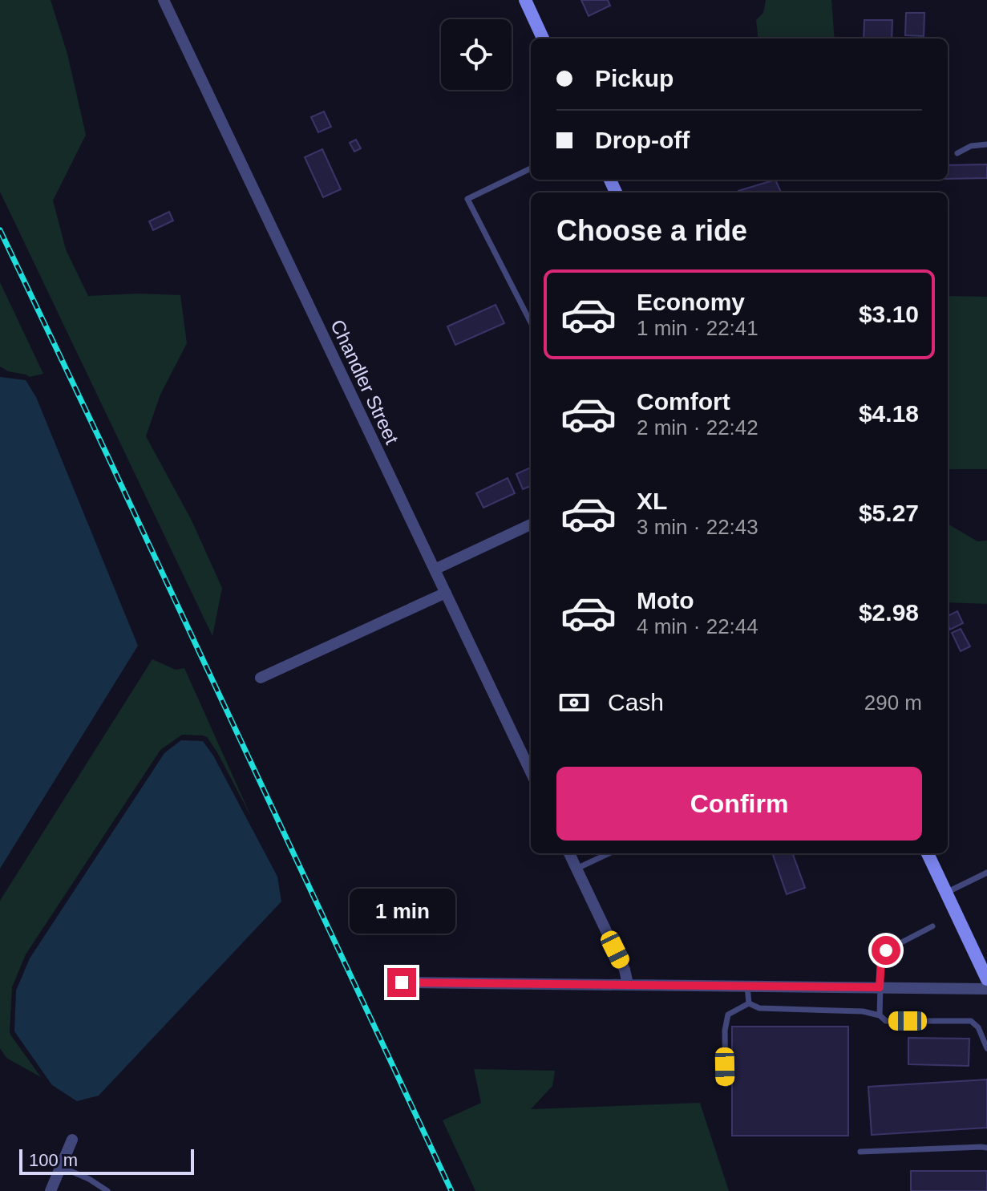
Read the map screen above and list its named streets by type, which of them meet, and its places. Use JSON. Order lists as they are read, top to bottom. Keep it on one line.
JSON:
{"streets":{"street":["Chandler Street"]},"scale_bar":"100 m","page":{"banner":["Pickup","Drop-off"],"heading":"Choose a ride","list":[{"name":"Economy","note":"1 min · 22:41","value":"$3.10"},{"name":"Comfort","note":"2 min · 22:42","value":"$4.18"},{"name":"XL","note":"3 min · 22:43","value":"$5.27"},{"name":"Moto","note":"4 min · 22:44","value":"$2.98"}],"pay":["Cash","290 m"],"buttons":"Confirm","bubble":"1 min","scale":"100 m"}}
